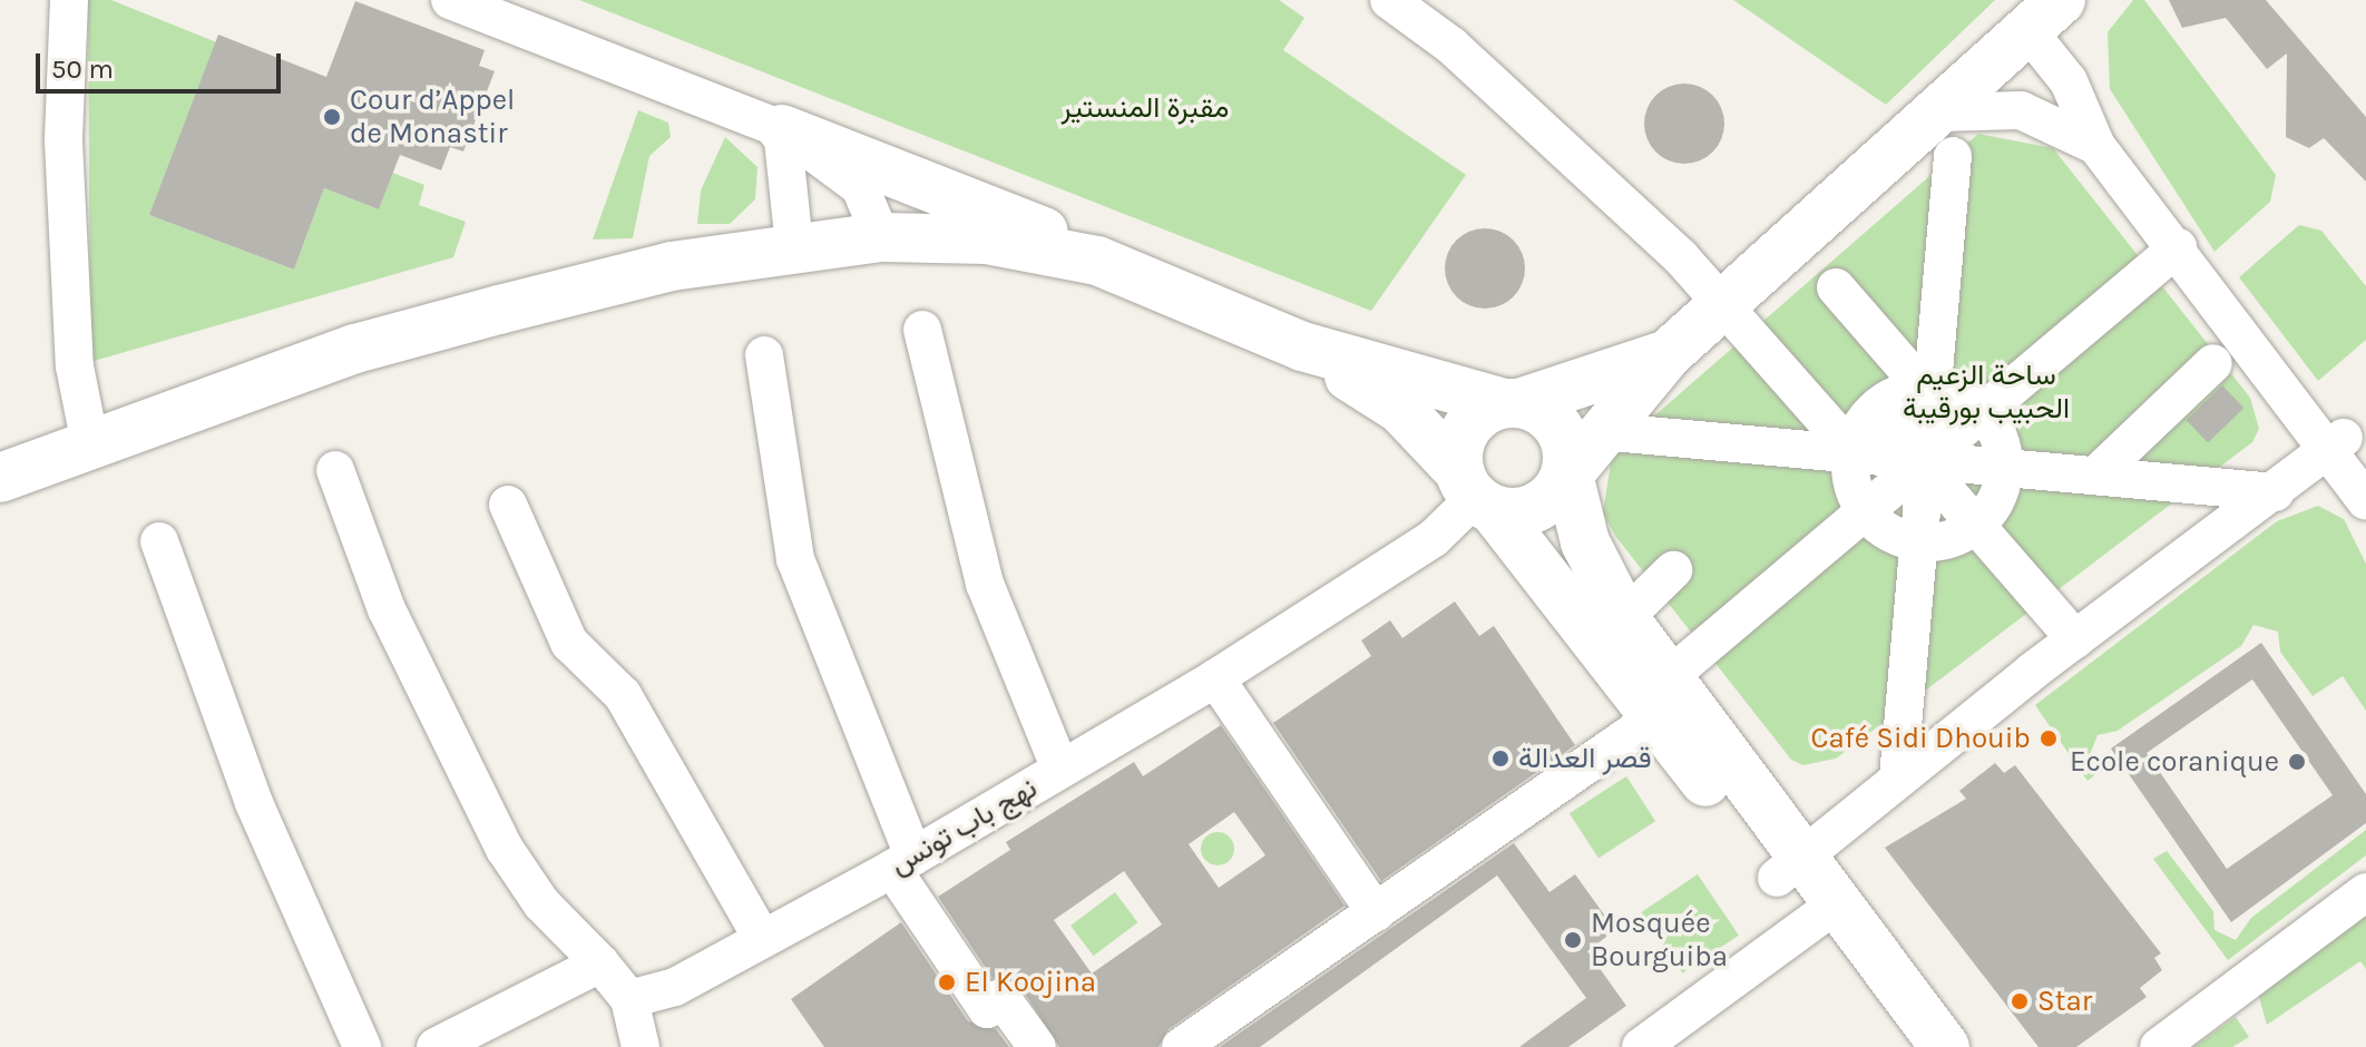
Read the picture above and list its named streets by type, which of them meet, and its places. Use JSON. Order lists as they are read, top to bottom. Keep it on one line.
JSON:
{"streets":{"street":["نهج باب تونس"]},"parks":["مقبرة المنستير","ساحة الزعيم الحبيب بورقيبة"],"places":["Cour d’Appel de Monastir","Café Sidi Dhouib","قصر العدالة","Ecole coranique","Mosquée Bourguiba","El Koojina","Star"],"scale_bar":"50 m"}
